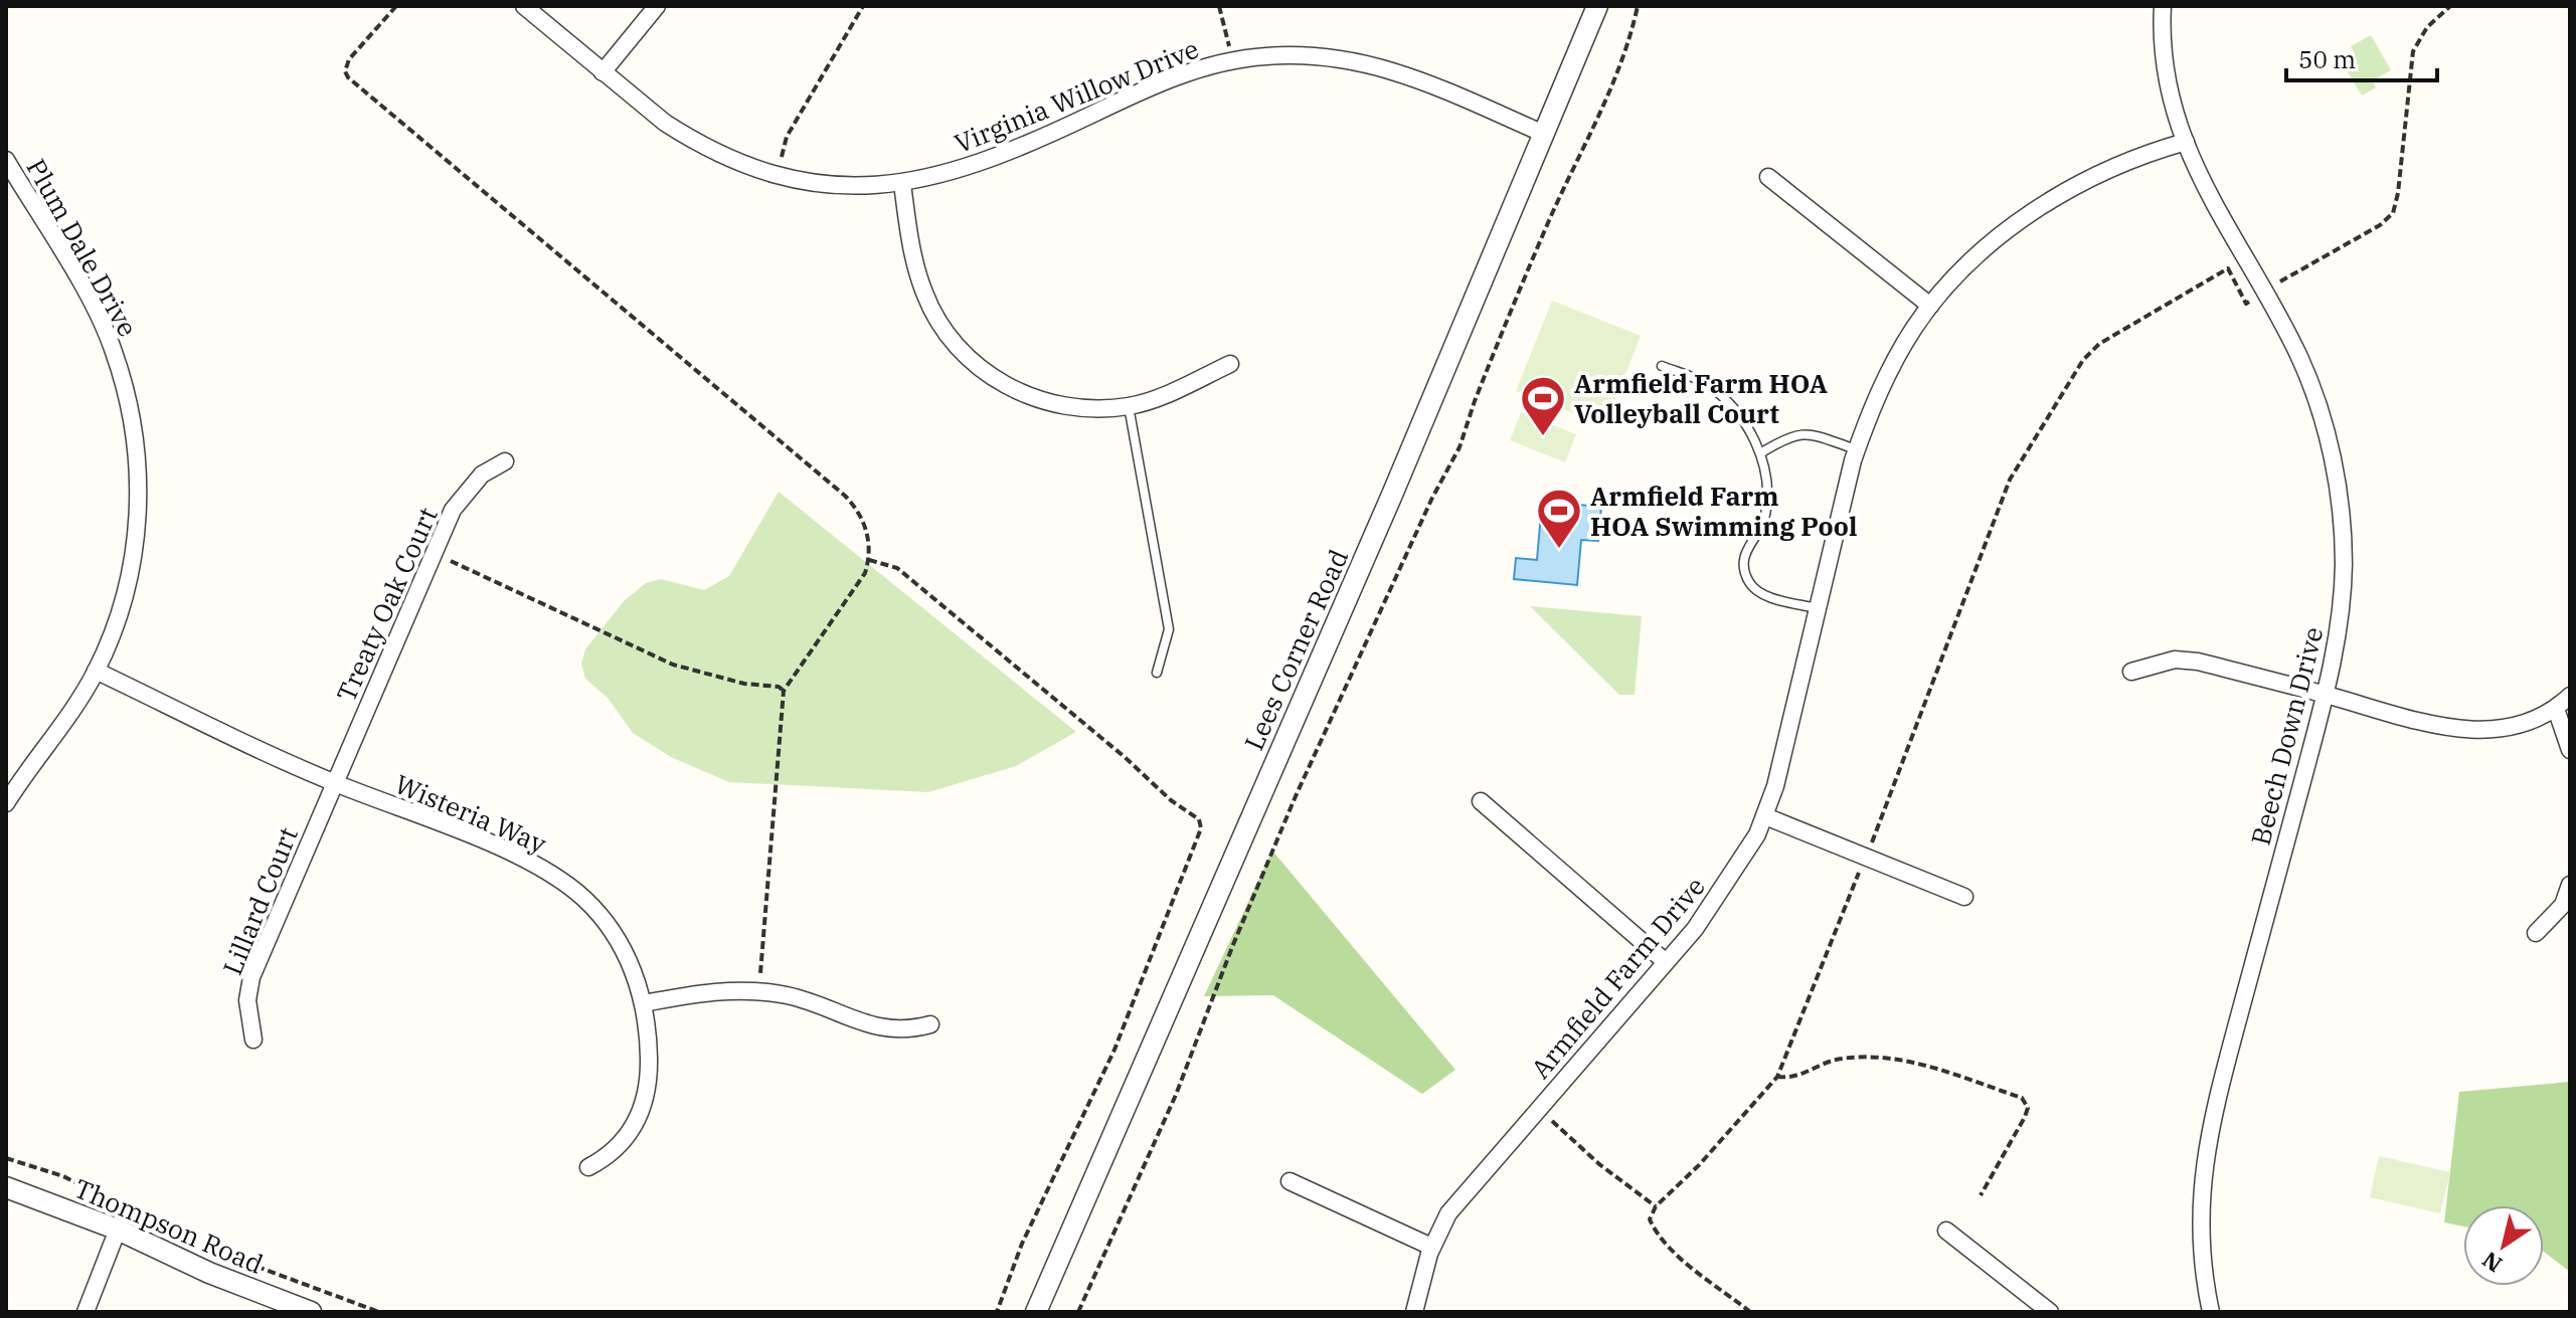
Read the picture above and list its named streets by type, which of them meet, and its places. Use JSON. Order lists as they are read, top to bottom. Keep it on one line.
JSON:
{"streets":{"street":["Virginia Willow Drive","Plum Dale Drive","Treaty Oak Court","Lees Corner Road","Beech Down Drive","Wisteria Way","Lillard Court","Armfield Farm Drive","Thompson Road"]},"crossings":[["Virginia Willow Drive","Lees Corner Road"],["Plum Dale Drive","Wisteria Way"],["Treaty Oak Court","Wisteria Way"],["Treaty Oak Court","Lillard Court"],["Beech Down Drive","Armfield Farm Drive"],["Wisteria Way","Lillard Court"]],"places":{"sports":["Armfield Farm HOA Volleyball Court","Armfield Farm HOA Swimming Pool"]},"scale_bar":"50 m","north":"bottom left"}
